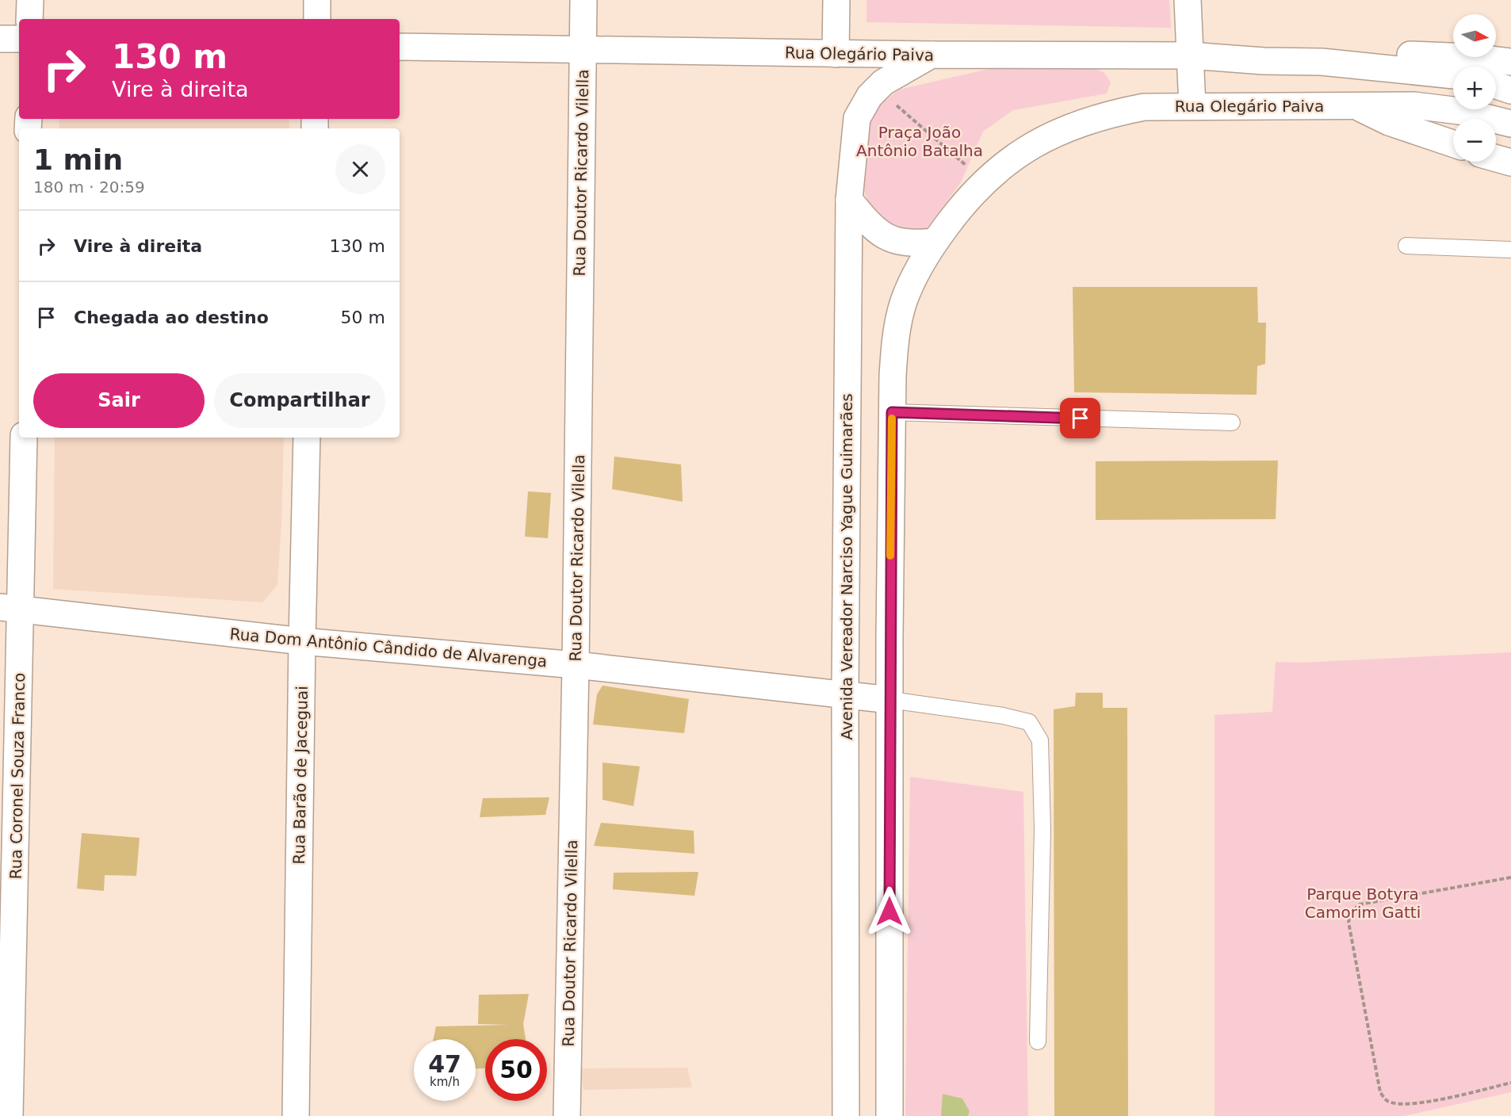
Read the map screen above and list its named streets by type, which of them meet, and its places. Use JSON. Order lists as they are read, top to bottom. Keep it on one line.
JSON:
{"streets":{"street":["Rua Olegário Paiva","Rua Doutor Ricardo Vilella","Avenida Vereador Narciso Yague Guimarães","Rua Dom Antônio Cândido de Alvarenga","Rua Barão de Jaceguai","Rua Coronel Souza Franco"]},"crossings":[["Rua Olegário Paiva","Rua Doutor Ricardo Vilella"],["Rua Olegário Paiva","Avenida Vereador Narciso Yague Guimarães"],["Rua Doutor Ricardo Vilella","Rua Dom Antônio Cândido de Alvarenga"],["Avenida Vereador Narciso Yague Guimarães","Rua Dom Antônio Cândido de Alvarenga"],["Rua Dom Antônio Cândido de Alvarenga","Rua Barão de Jaceguai"],["Rua Dom Antônio Cândido de Alvarenga","Rua Coronel Souza Franco"]],"parks":["Praça João Antônio Batalha","Parque Botyra Camorim Gatti"],"north":"right","page":{"map_buttons":["+","−"],"turn":["130 m","Vire à direita"],"heading":["1 min","180 m · 20:59"],"list":[{"name":"Vire à direita","value":"130 m"},{"name":"Chegada ao destino","value":"50 m"}],"buttons":["Sair","Compartilhar"],"speed":"47 km/h","limit":"50"}}
